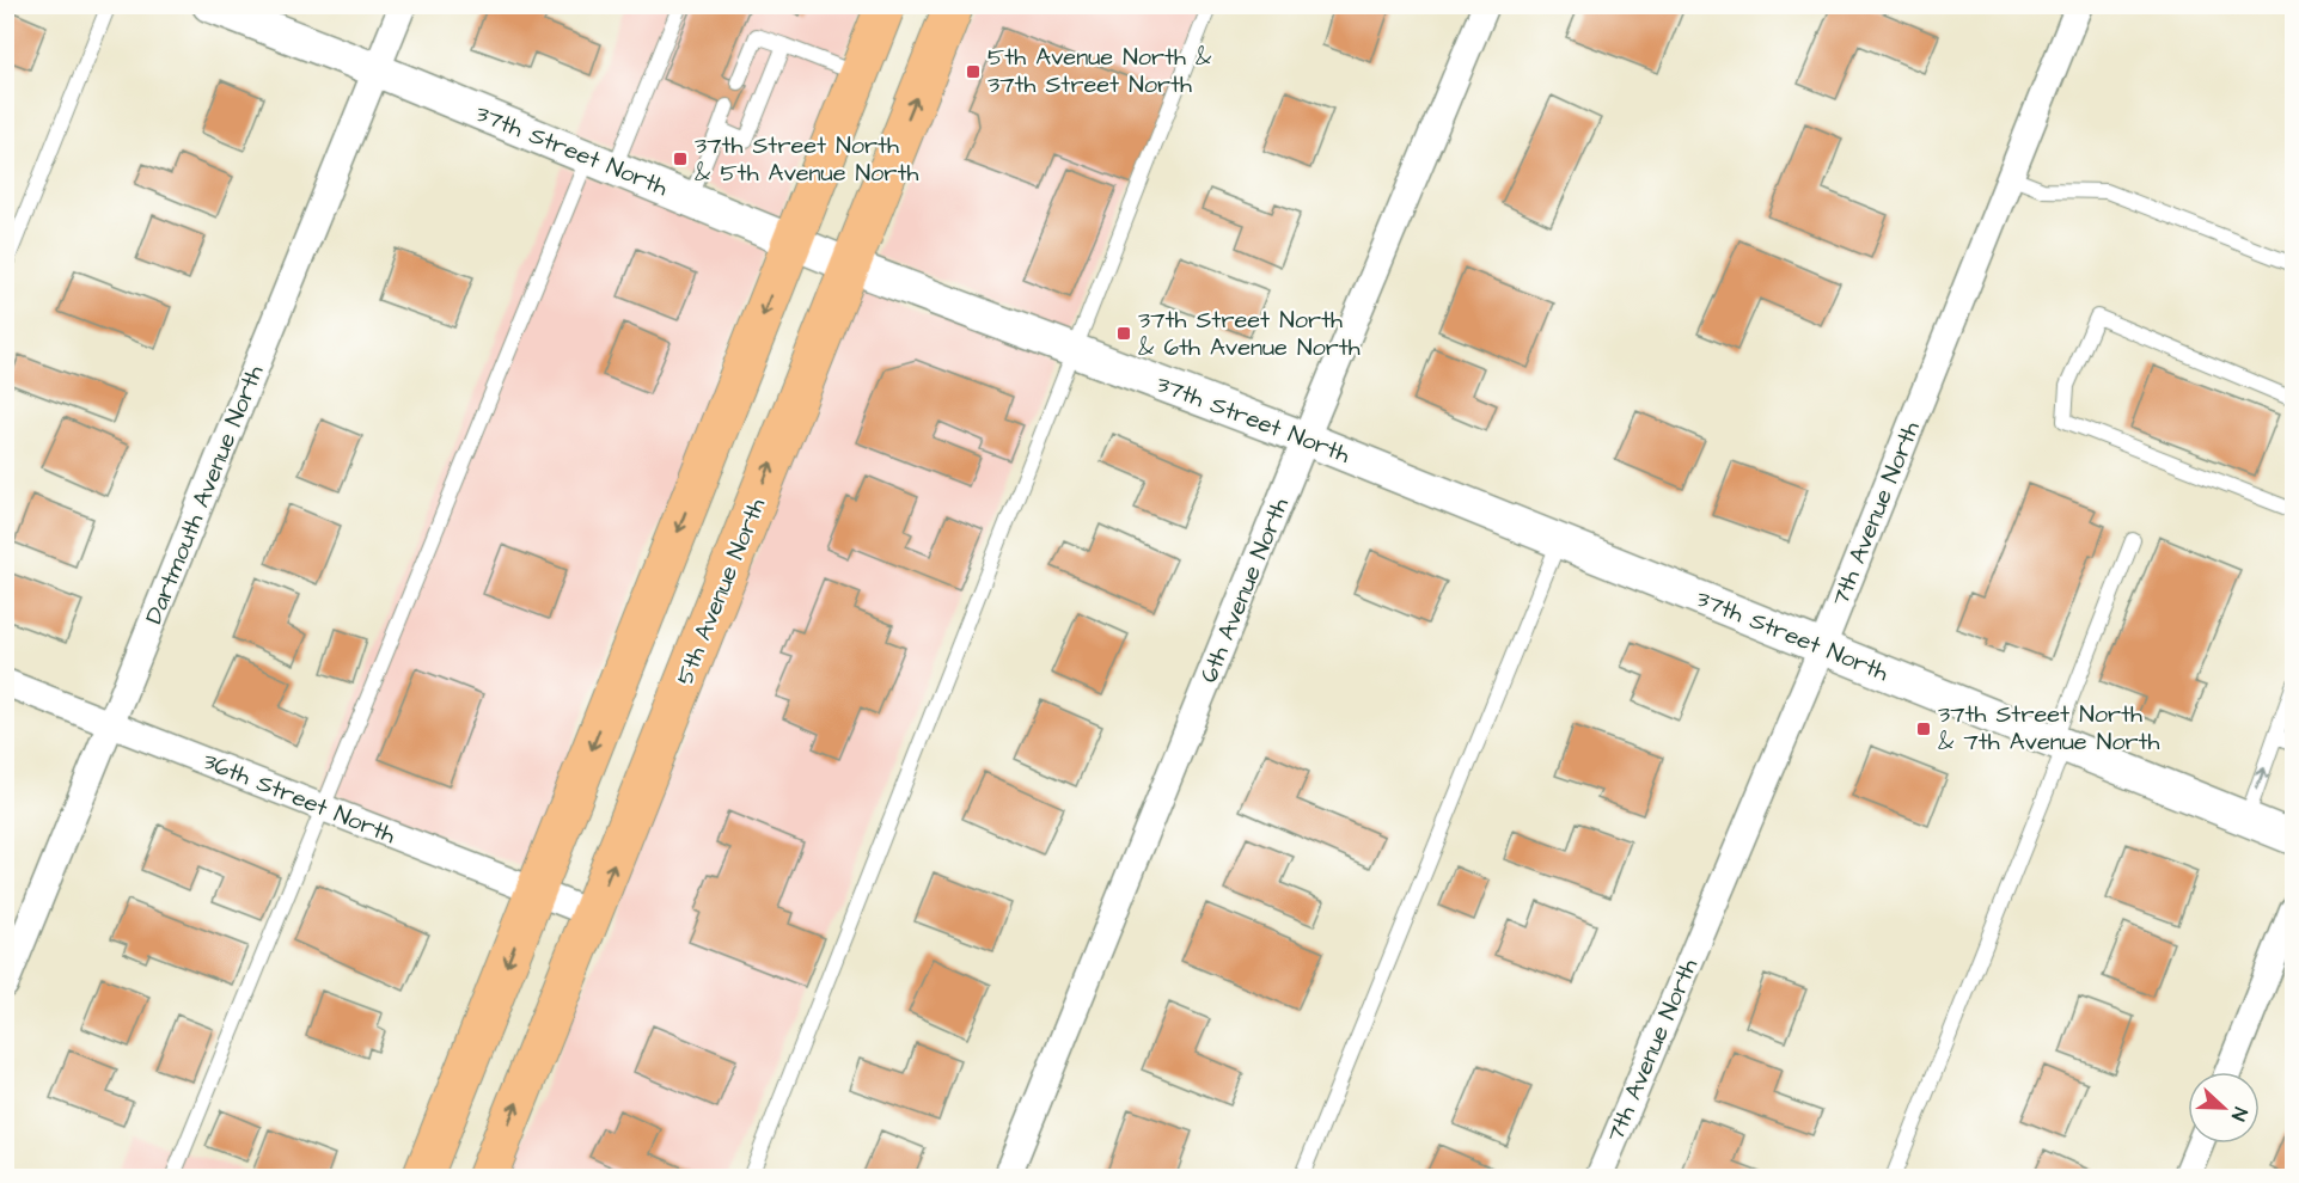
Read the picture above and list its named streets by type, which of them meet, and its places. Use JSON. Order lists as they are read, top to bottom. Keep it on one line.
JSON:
{"streets":{"main road":["5th Avenue North"],"street":["37th Street North","Dartmouth Avenue North","7th Avenue North","6th Avenue North","36th Street North"]},"crossings":[["37th Street North","Dartmouth Avenue North"],["37th Street North","7th Avenue North"],["37th Street North","6th Avenue North"],["37th Street North","5th Avenue North"],["Dartmouth Avenue North","36th Street North"],["5th Avenue North","36th Street North"]],"places":{"transit":["5th Avenue North & 37th Street North","37th Street North & 5th Avenue North","37th Street North & 6th Avenue North","37th Street North & 7th Avenue North"]},"north":"right"}
